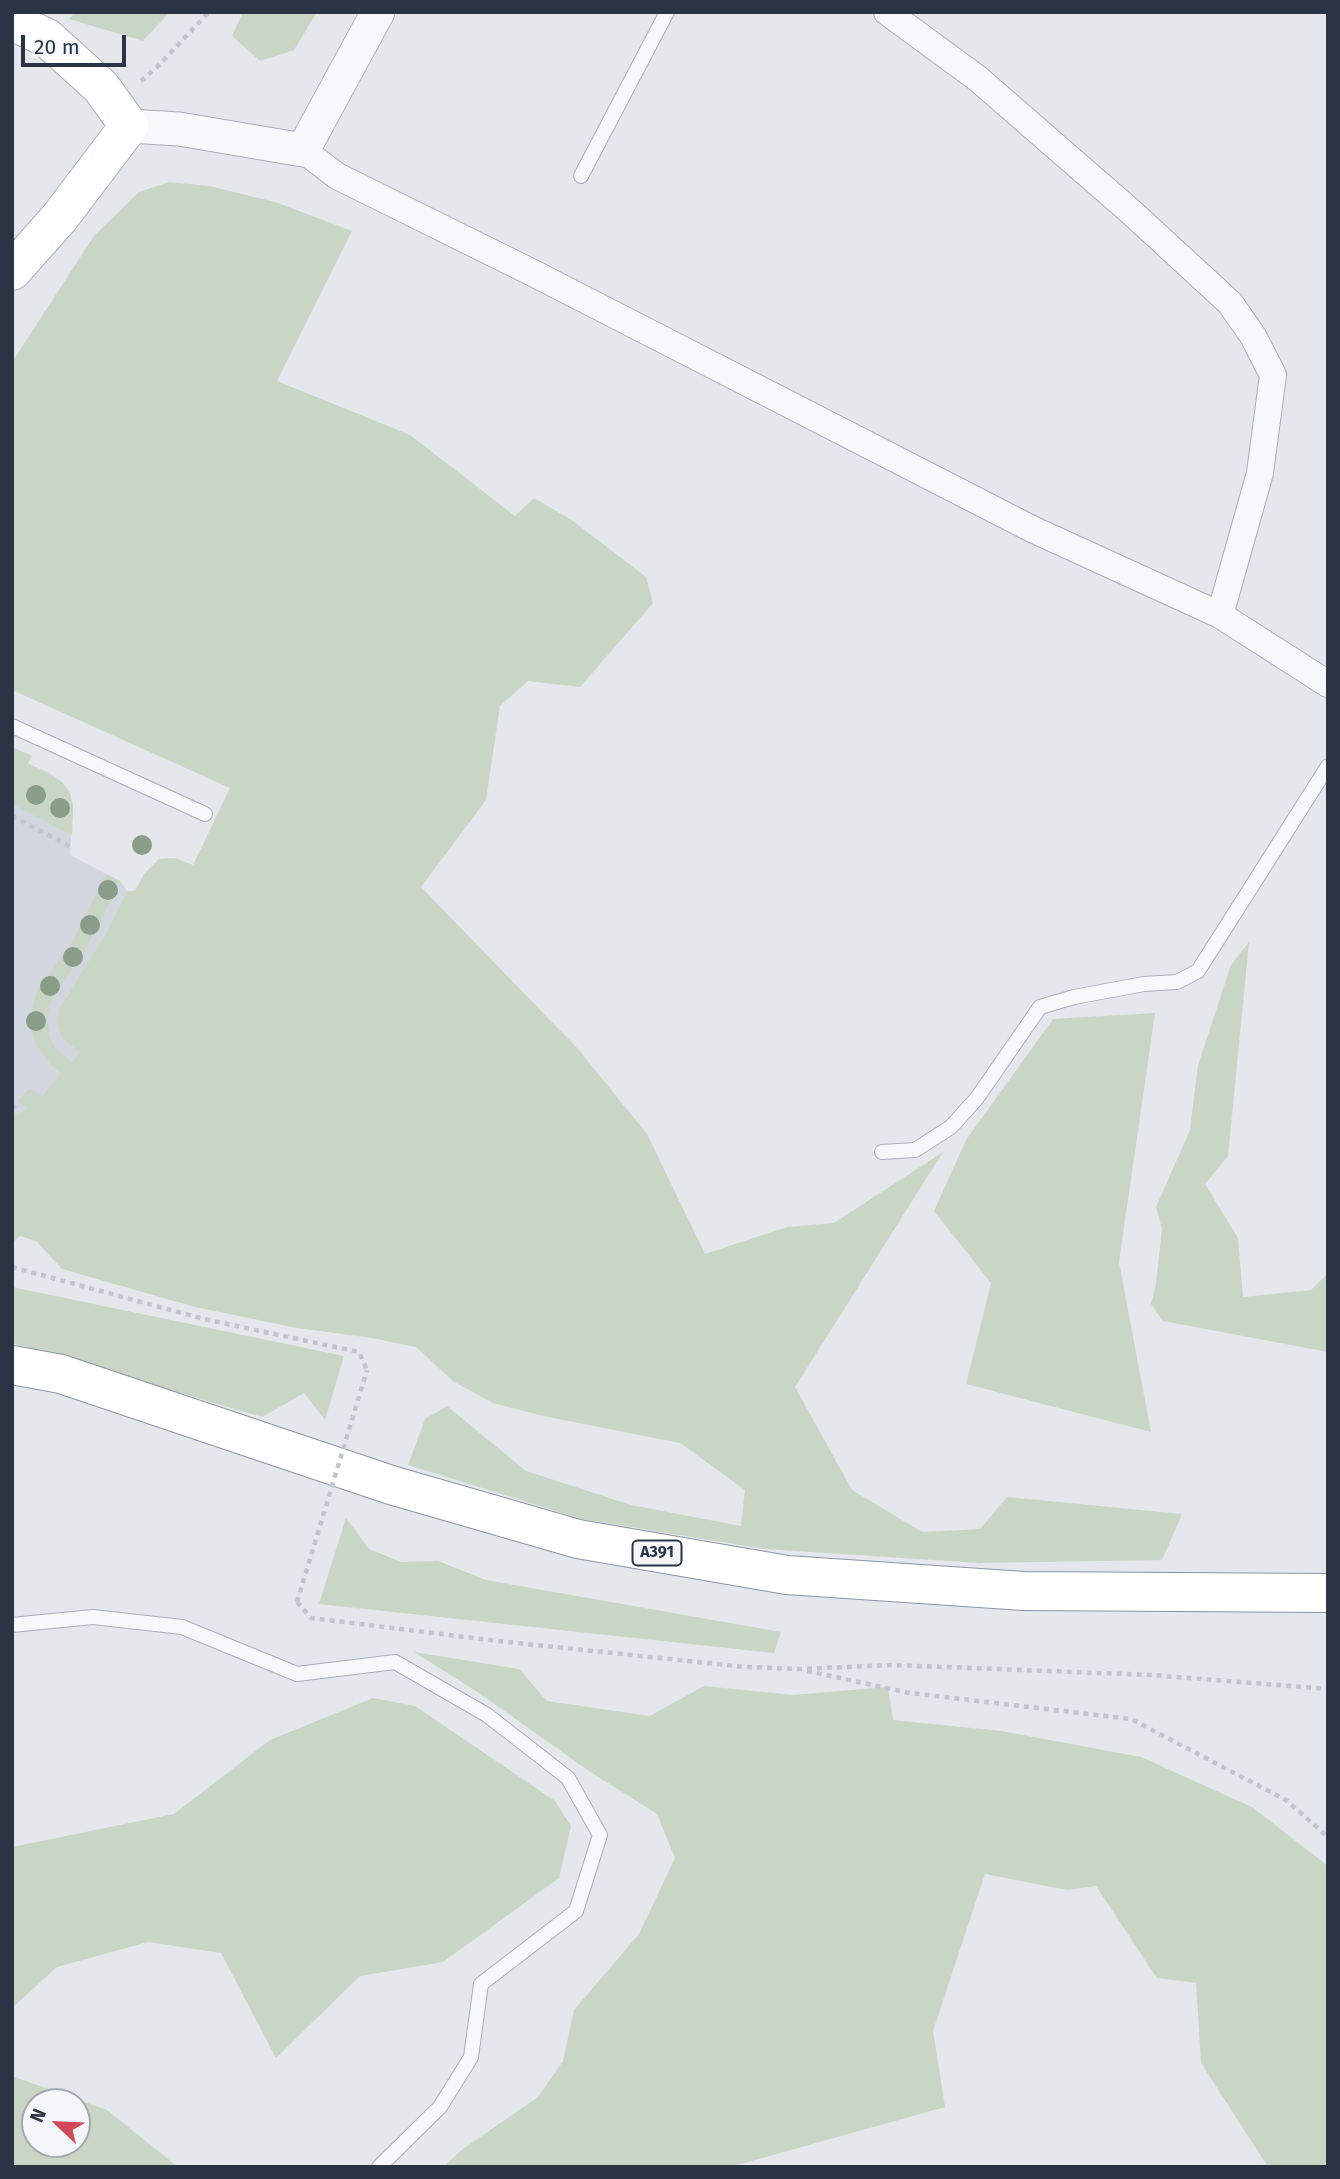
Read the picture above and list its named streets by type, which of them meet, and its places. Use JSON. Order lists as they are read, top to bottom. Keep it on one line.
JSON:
{"streets":{"main road":["A391"]},"scale_bar":"20 m","north":"top left"}
